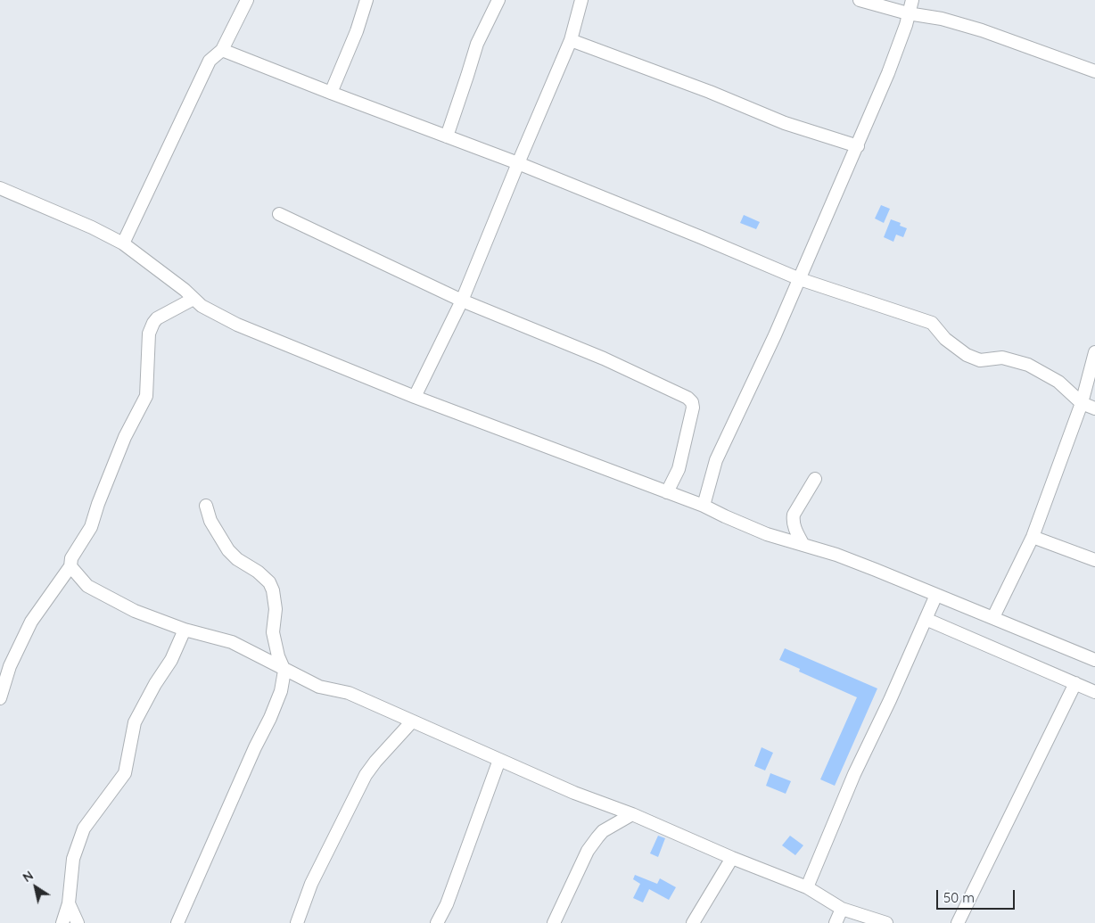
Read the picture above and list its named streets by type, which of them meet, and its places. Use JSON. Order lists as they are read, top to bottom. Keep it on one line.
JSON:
{"scale_bar":"50 m","north":"top left"}
